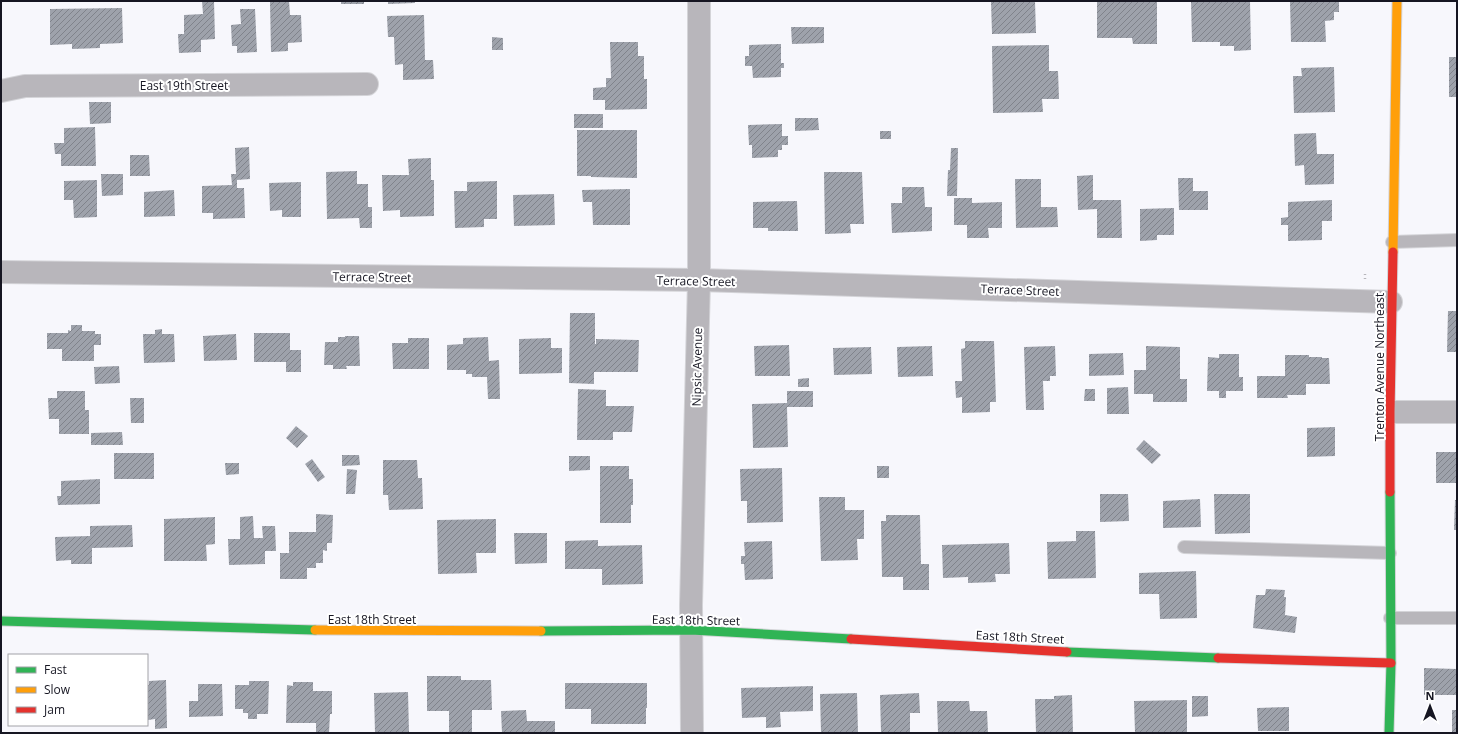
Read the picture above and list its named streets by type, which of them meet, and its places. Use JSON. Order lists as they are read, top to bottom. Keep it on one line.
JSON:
{"streets":{"street":["East 19th Street","Terrace Street","Nipsic Avenue","Trenton Avenue Northeast","East 18th Street"]},"crossings":[["Terrace Street","Nipsic Avenue"],["Terrace Street","Trenton Avenue Northeast"],["Nipsic Avenue","East 18th Street"],["Trenton Avenue Northeast","East 18th Street"]],"legend":["Fast","Slow","Jam"],"north":"top"}
